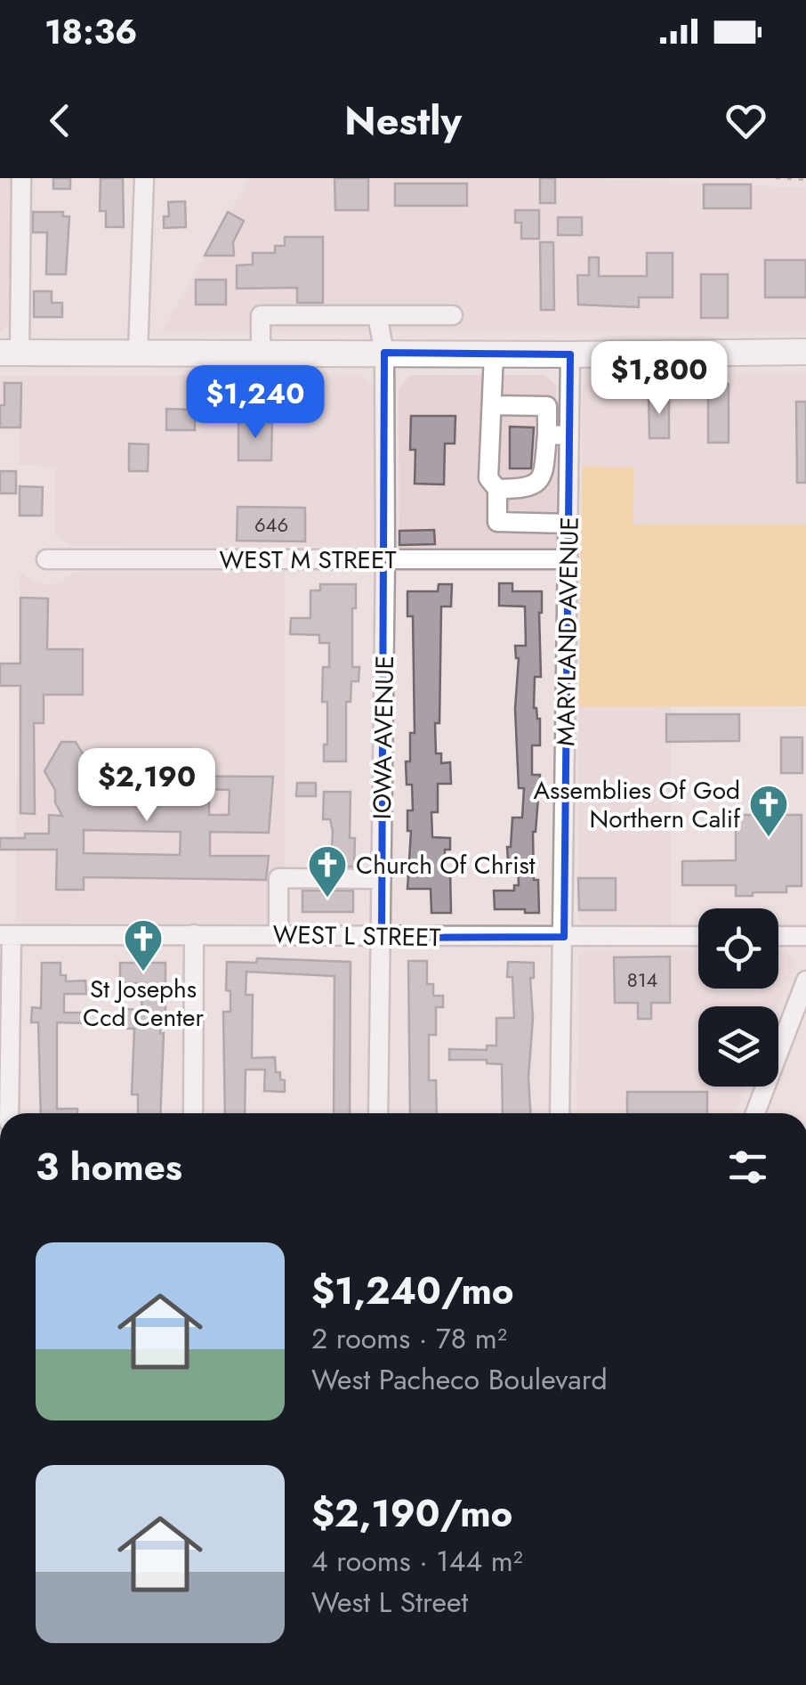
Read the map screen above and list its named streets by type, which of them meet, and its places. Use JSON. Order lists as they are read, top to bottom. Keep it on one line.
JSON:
{"streets":{"street":["WEST M STREET","MARYLAND AVENUE","IOWA AVENUE","WEST L STREET"]},"crossings":[["WEST M STREET","MARYLAND AVENUE"],["WEST M STREET","IOWA AVENUE"],["MARYLAND AVENUE","WEST L STREET"],["IOWA AVENUE","WEST L STREET"]],"places":{"church":["Assemblies Of God Northern Calif","Church Of Christ","St Josephs Ccd Center"]},"house_numbers":["646","814"],"page":{"status":"18:36","header":"Nestly","price":["$1,800","$1,240","$2,190"],"heading":"3 homes","list":[{"name":"$1,240/mo","note":"2 rooms · 78 m² · West Pacheco Boulevard"},{"name":"$2,190/mo","note":"4 rooms · 144 m² · West L Street"}]}}
